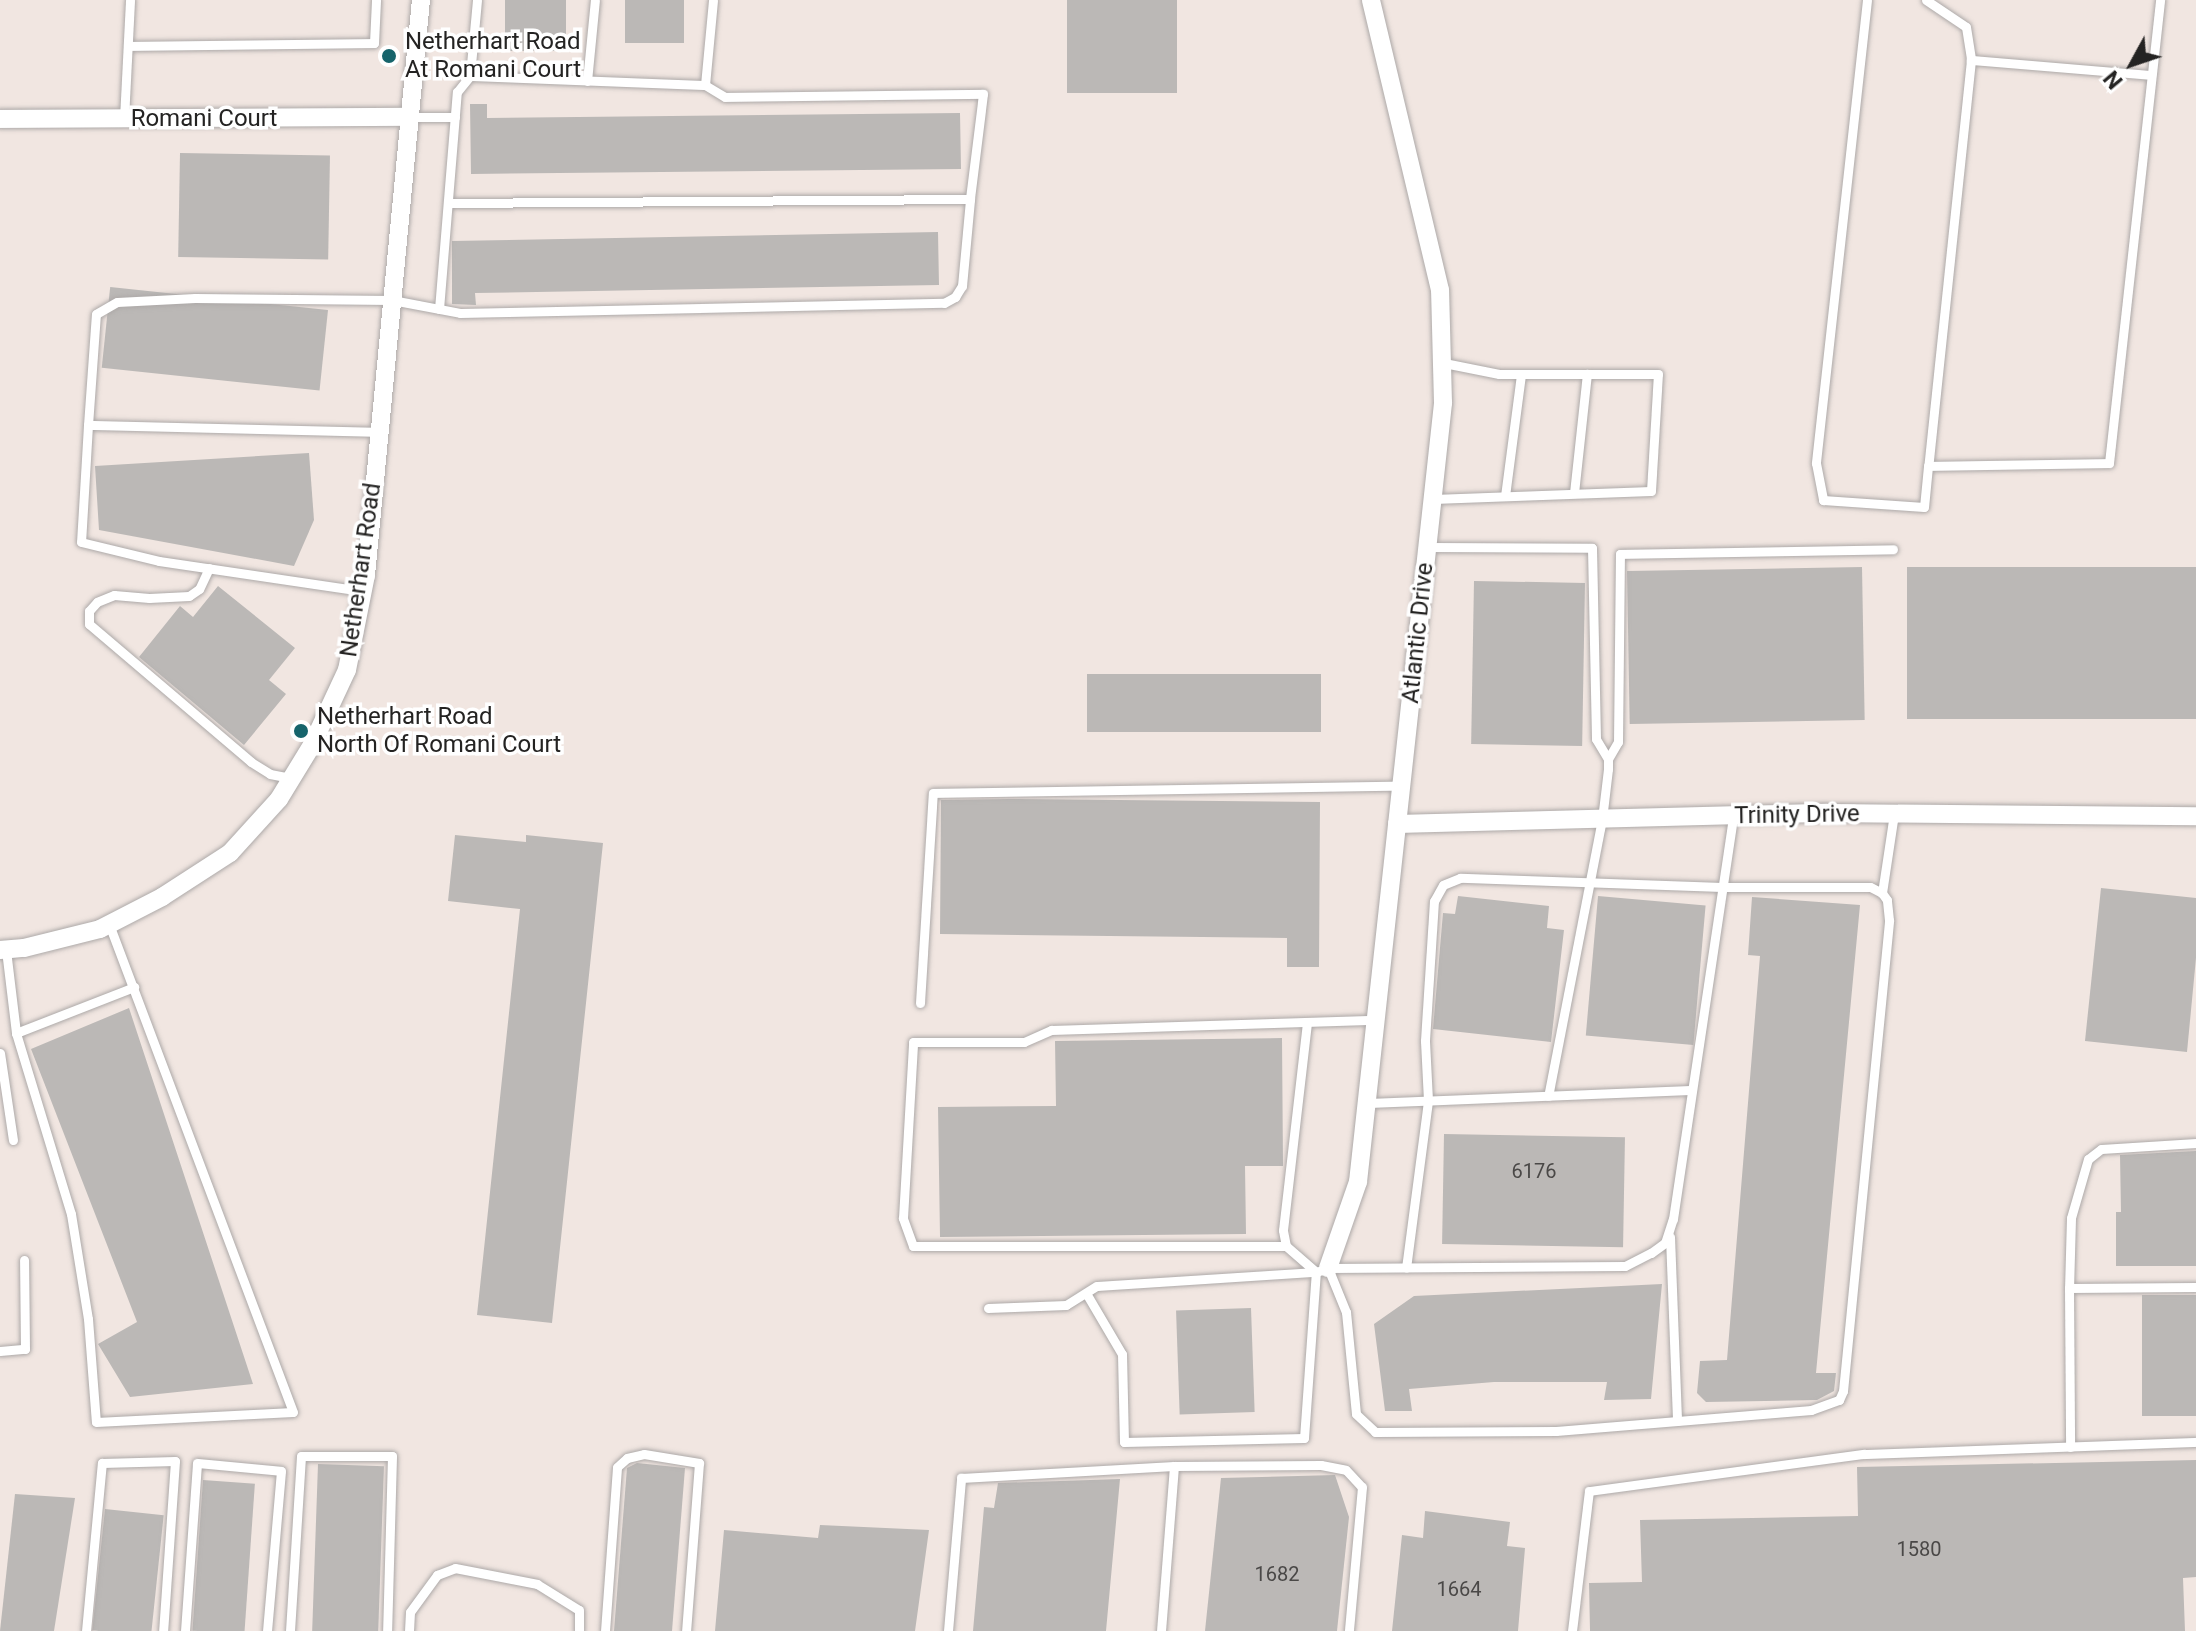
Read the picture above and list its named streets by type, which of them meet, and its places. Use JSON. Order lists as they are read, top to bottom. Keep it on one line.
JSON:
{"streets":{"street":["Romani Court","Netherhart Road","Atlantic Drive","Trinity Drive"]},"crossings":[["Romani Court","Netherhart Road"],["Atlantic Drive","Trinity Drive"]],"places":["Netherhart Road At Romani Court","Netherhart Road North Of Romani Court"],"house_numbers":["6176","1580","1682","1664"],"north":"bottom left"}
